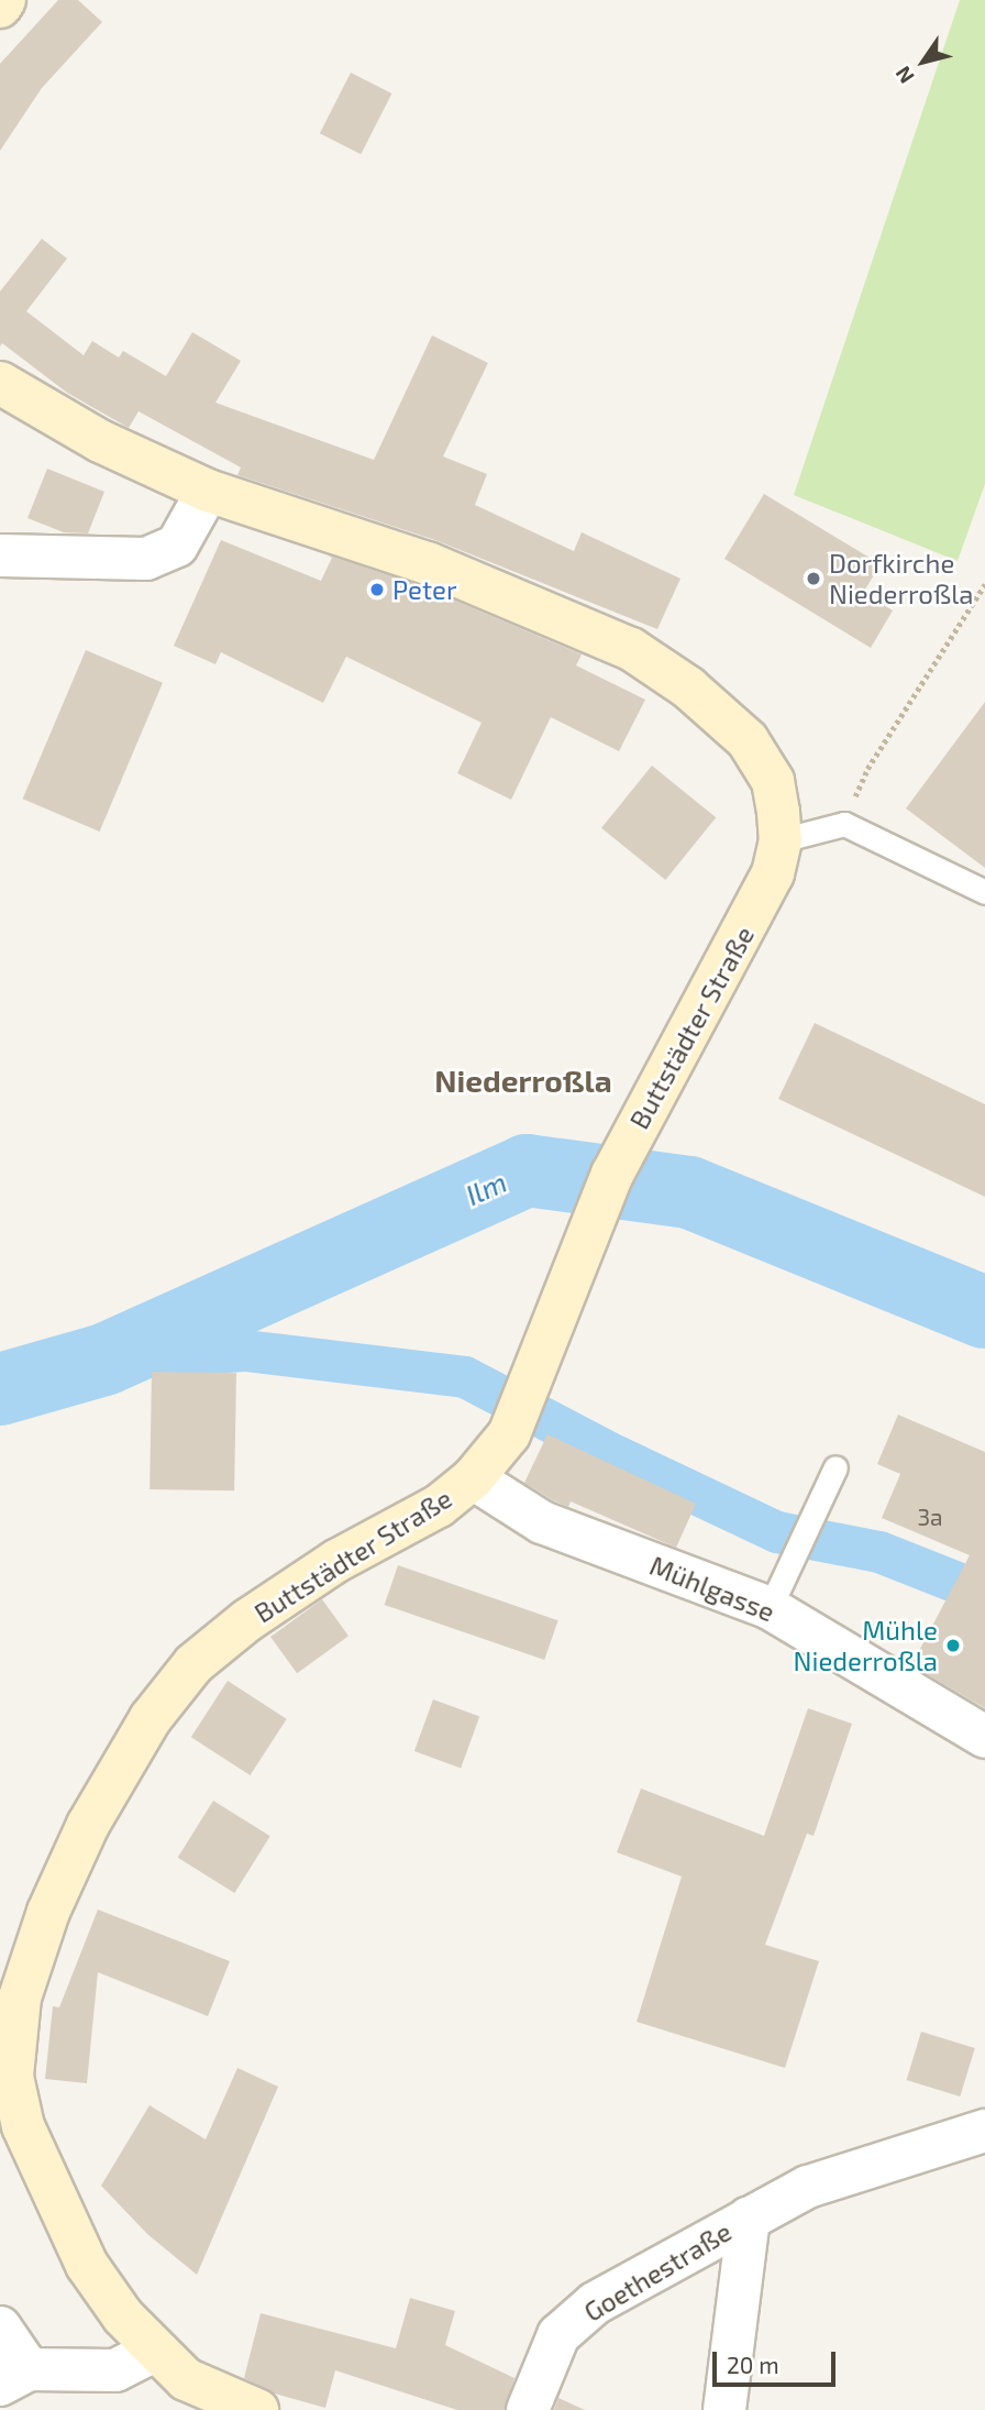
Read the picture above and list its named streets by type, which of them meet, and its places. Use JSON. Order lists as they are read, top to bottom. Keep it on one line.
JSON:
{"streets":{"main road":["Buttstädter Straße"],"street":["Mühlgasse","Goethestraße"]},"crossings":[["Buttstädter Straße","Mühlgasse"]],"districts":["Niederroßla"],"water":["Ilm"],"places":["Dorfkirche Niederroßla","Peter","Mühle Niederroßla"],"house_numbers":["3a"],"scale_bar":"20 m","north":"bottom left"}
